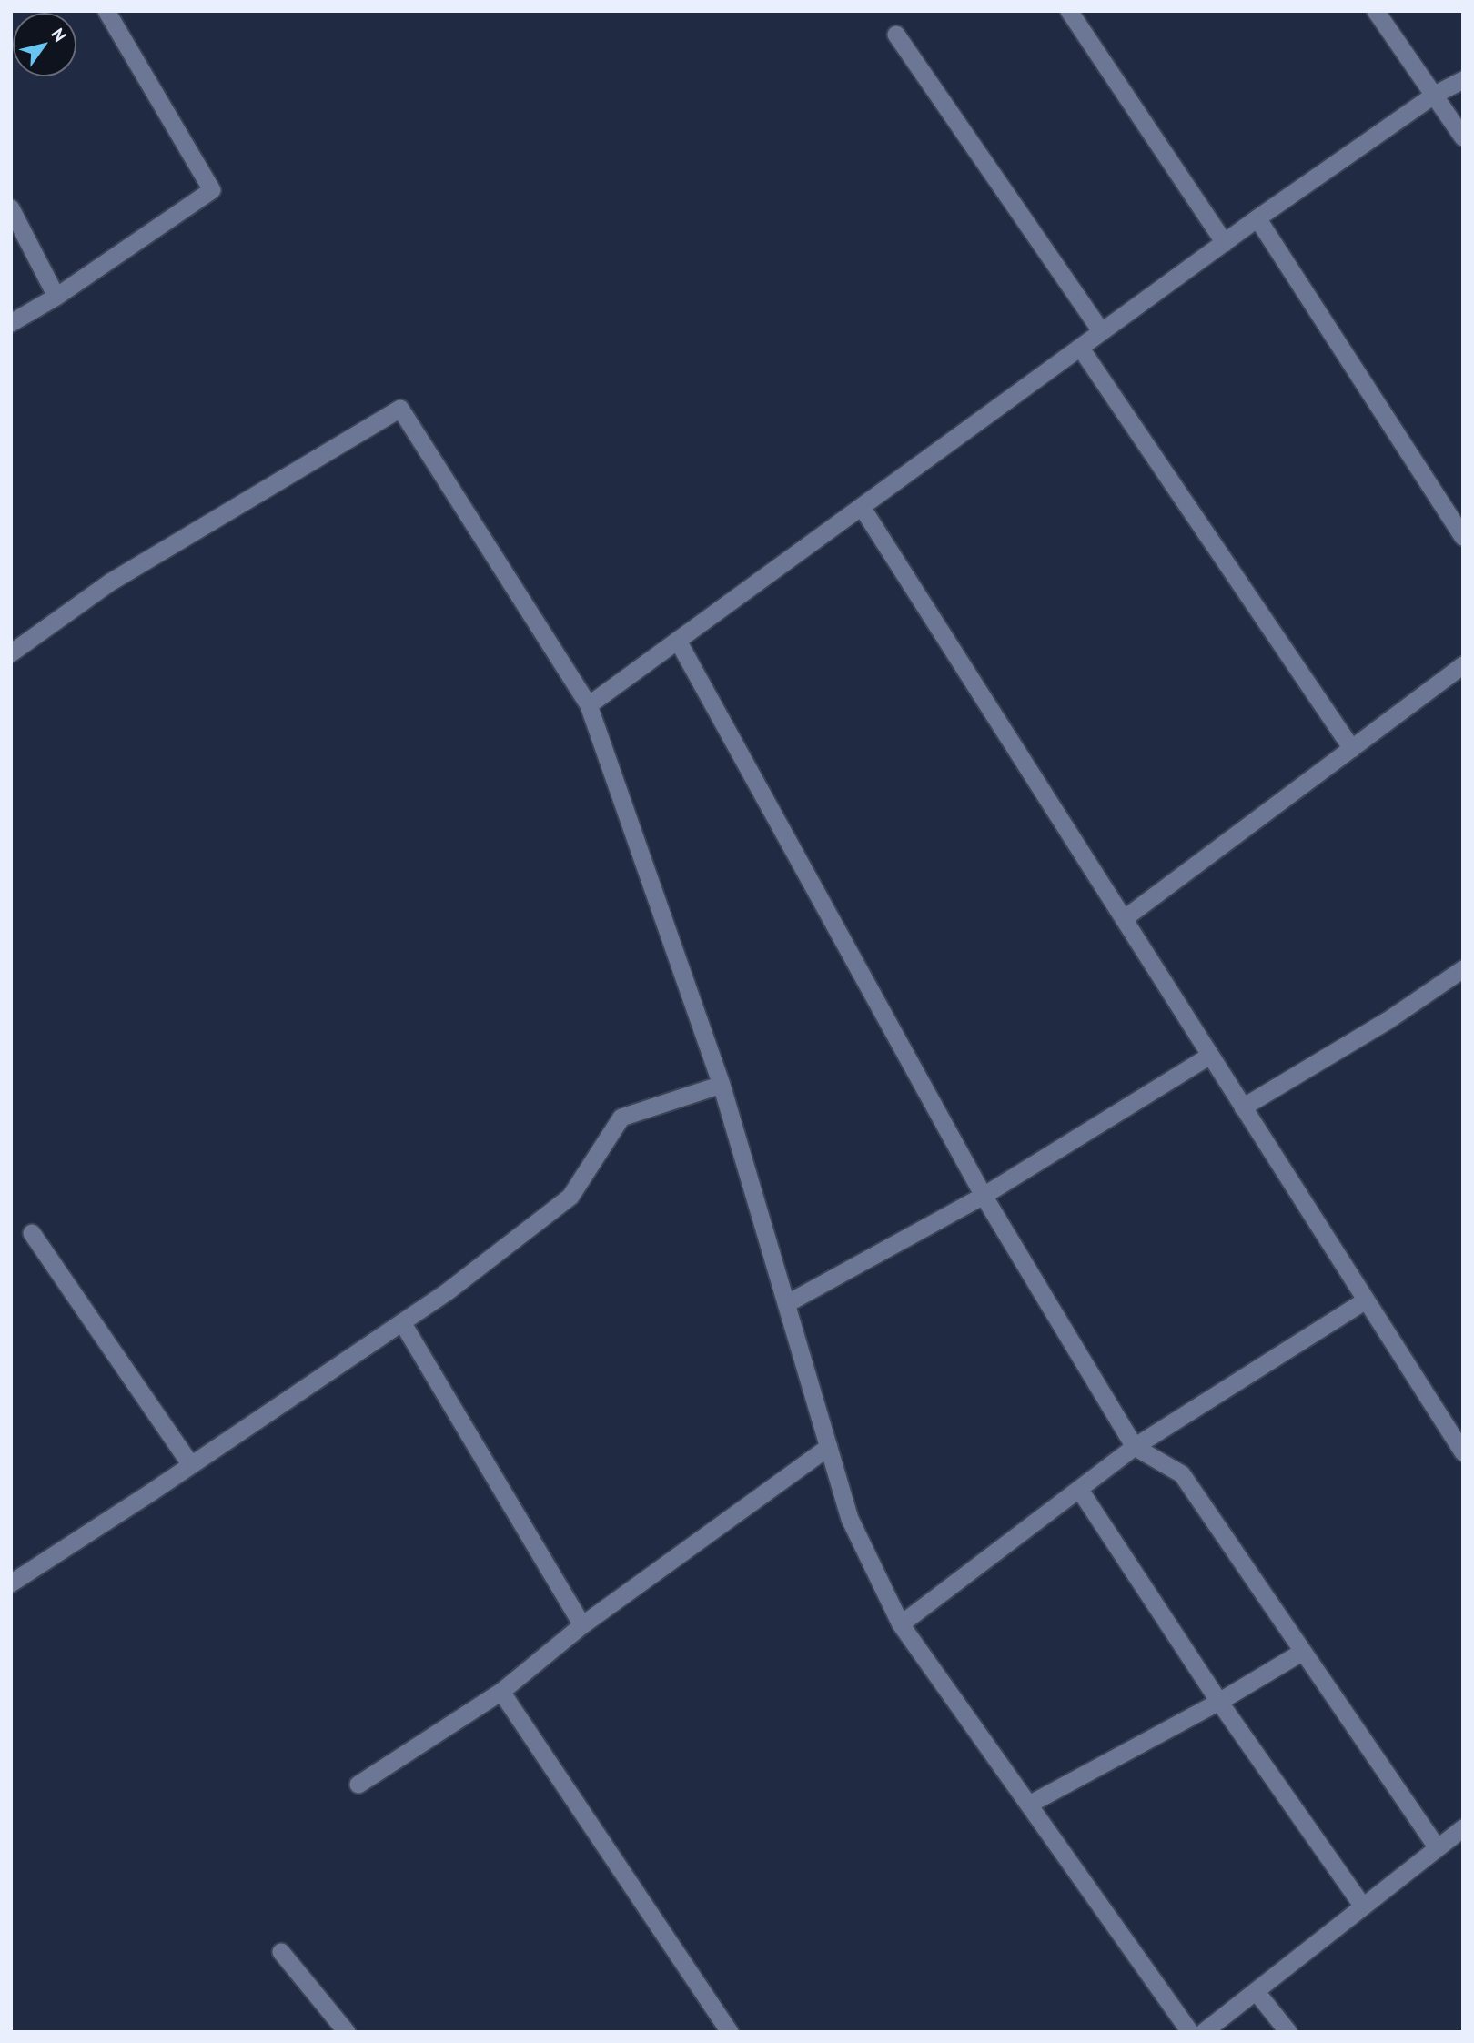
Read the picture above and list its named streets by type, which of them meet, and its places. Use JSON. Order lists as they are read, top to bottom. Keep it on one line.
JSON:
{"north":"top right"}
